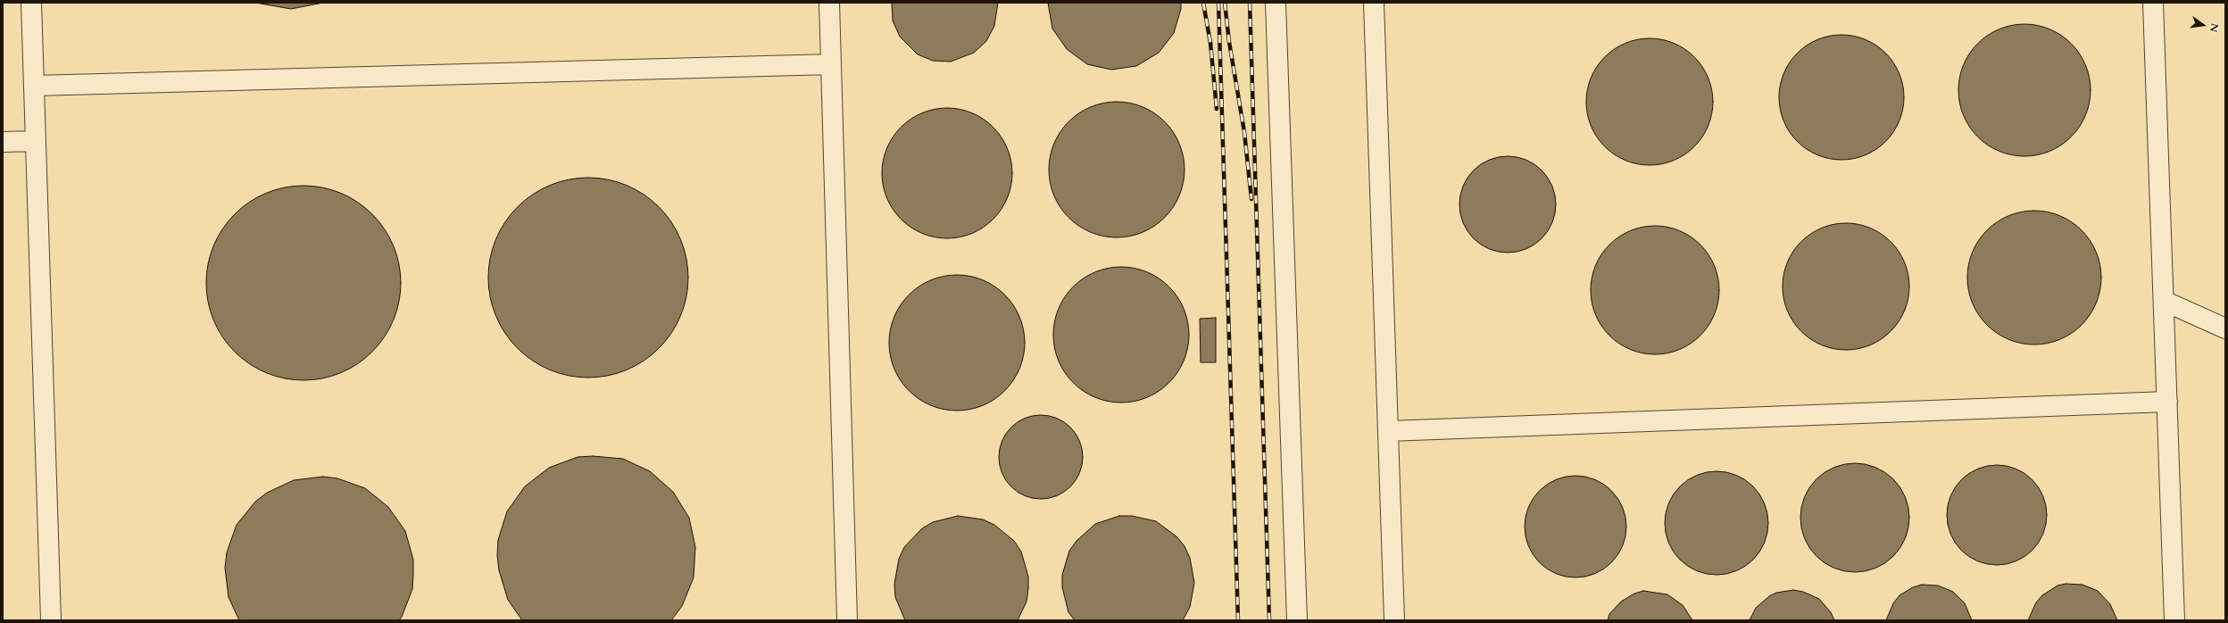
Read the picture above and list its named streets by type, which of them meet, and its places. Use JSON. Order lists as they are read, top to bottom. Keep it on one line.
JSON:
{"north":"right"}
